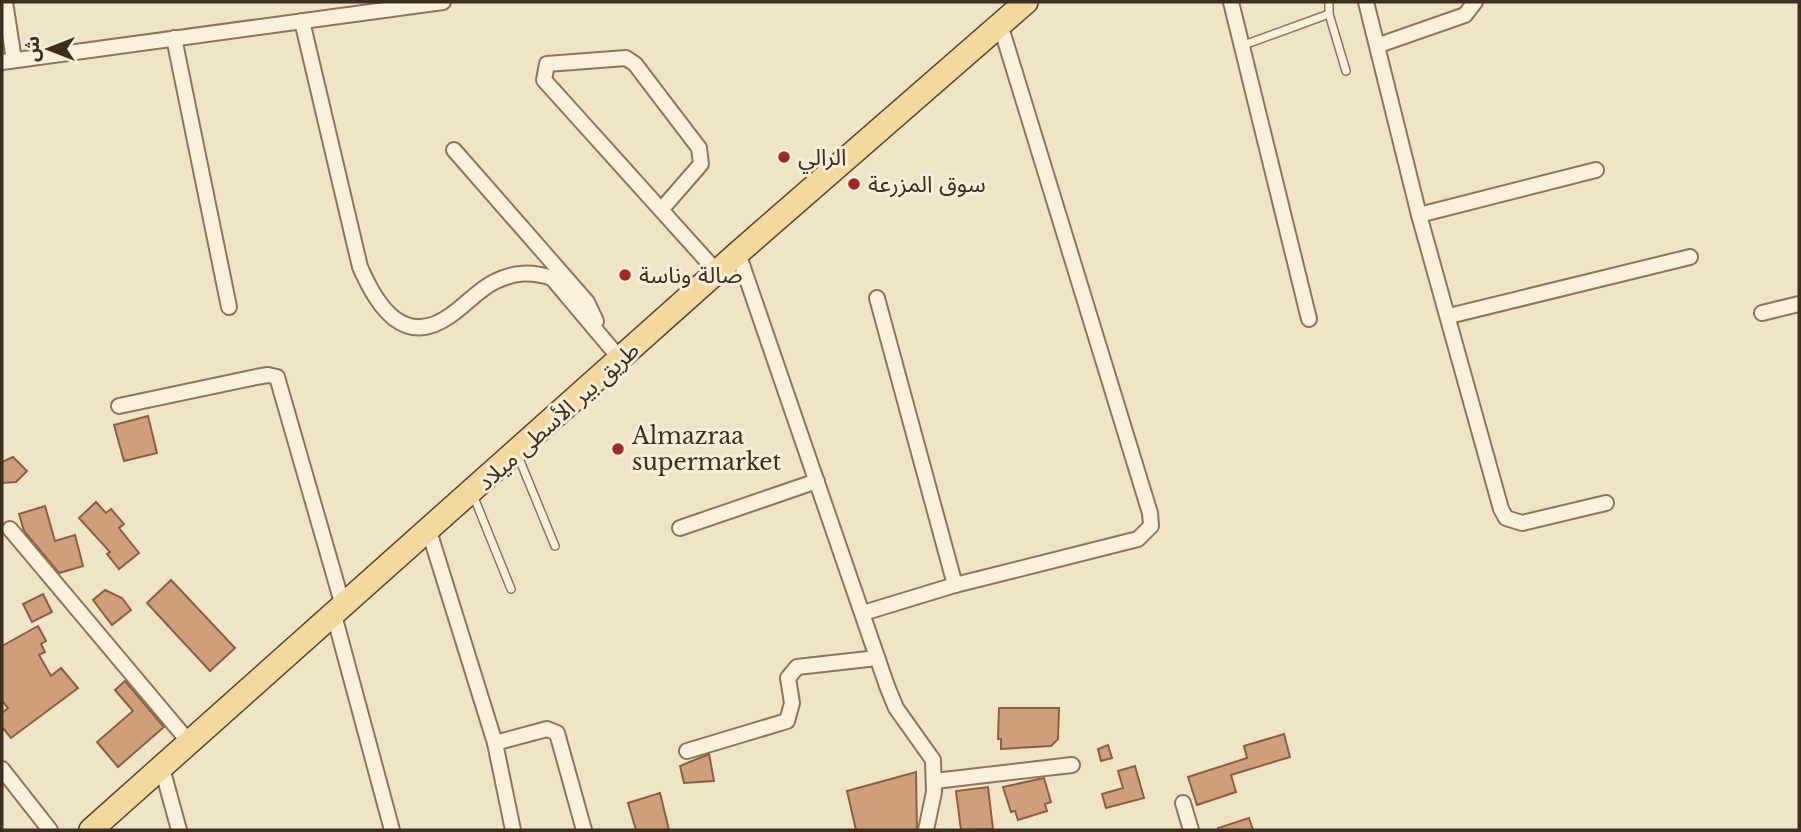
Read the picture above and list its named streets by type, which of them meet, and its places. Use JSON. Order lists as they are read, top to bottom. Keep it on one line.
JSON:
{"streets":{"main road":["طريق بير الأسطى ميلاد"]},"places":["الرالي","سوق المزرعة","صالة وناسة","Almazraa supermarket"],"north":"left"}
